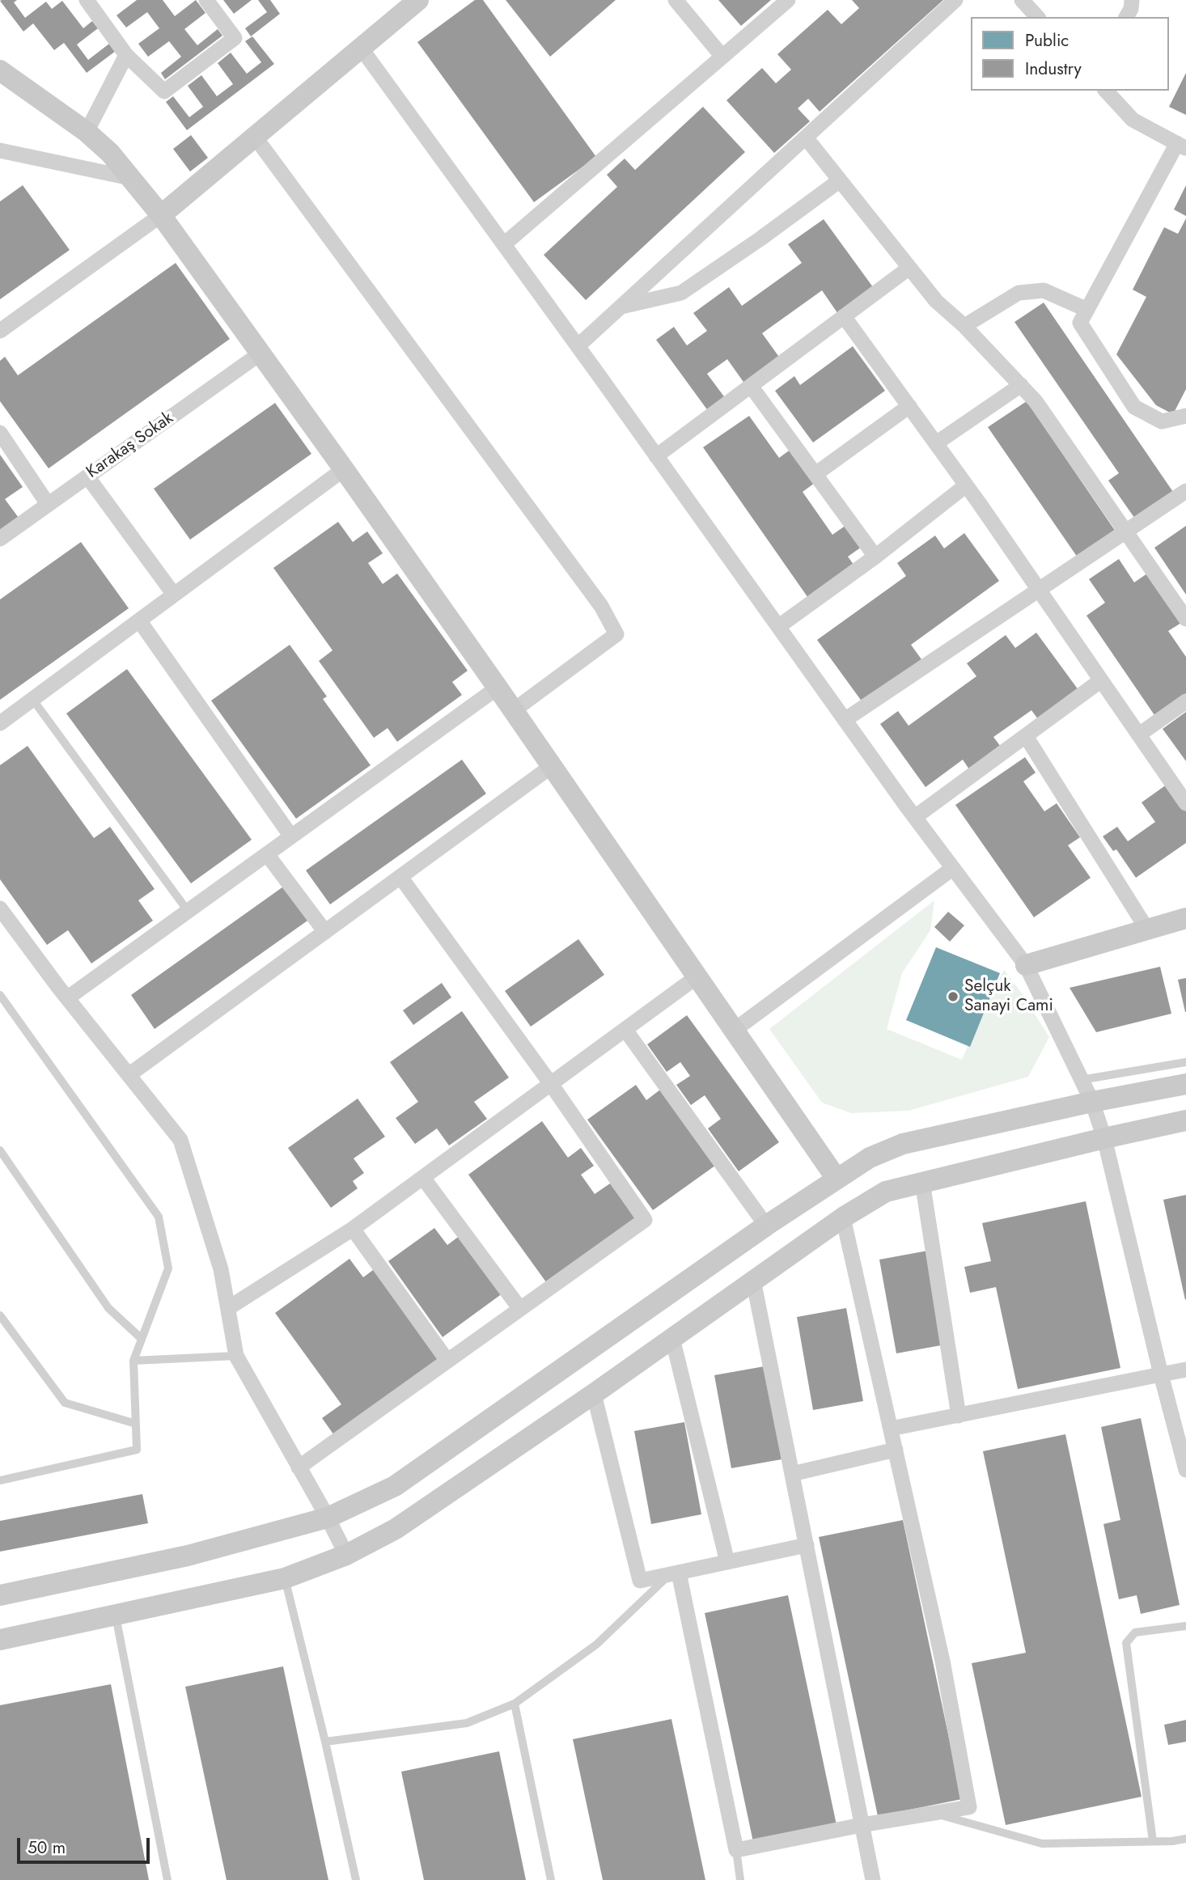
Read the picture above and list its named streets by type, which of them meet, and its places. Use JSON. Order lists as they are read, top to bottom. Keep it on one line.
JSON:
{"streets":{"street":["Karakaş Sokak"]},"places":["Selçuk Sanayi Cami"],"legend":["Public","Industry"],"scale_bar":"50 m"}
